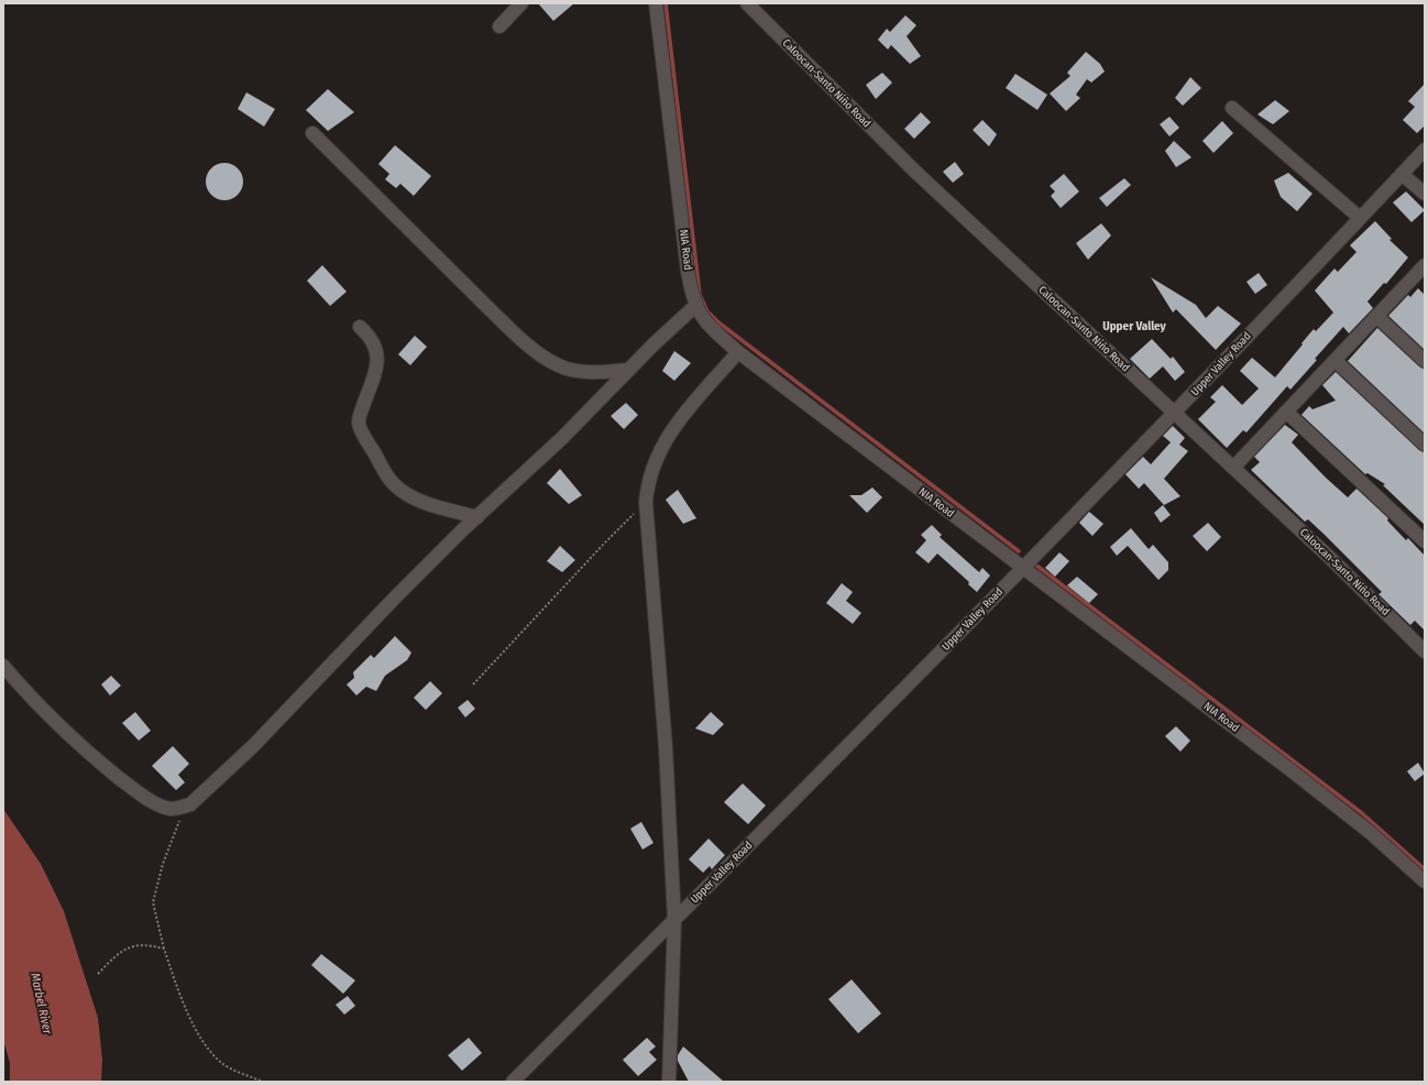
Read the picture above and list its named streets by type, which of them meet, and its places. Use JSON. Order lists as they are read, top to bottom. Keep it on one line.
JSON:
{"streets":{"street":["Caloocan-Santo Niño Road","NIA Road","Upper Valley Road"]},"crossings":[["Caloocan-Santo Niño Road","Upper Valley Road"],["NIA Road","Upper Valley Road"]],"districts":["Upper Valley"],"water":["Marbel River"]}
